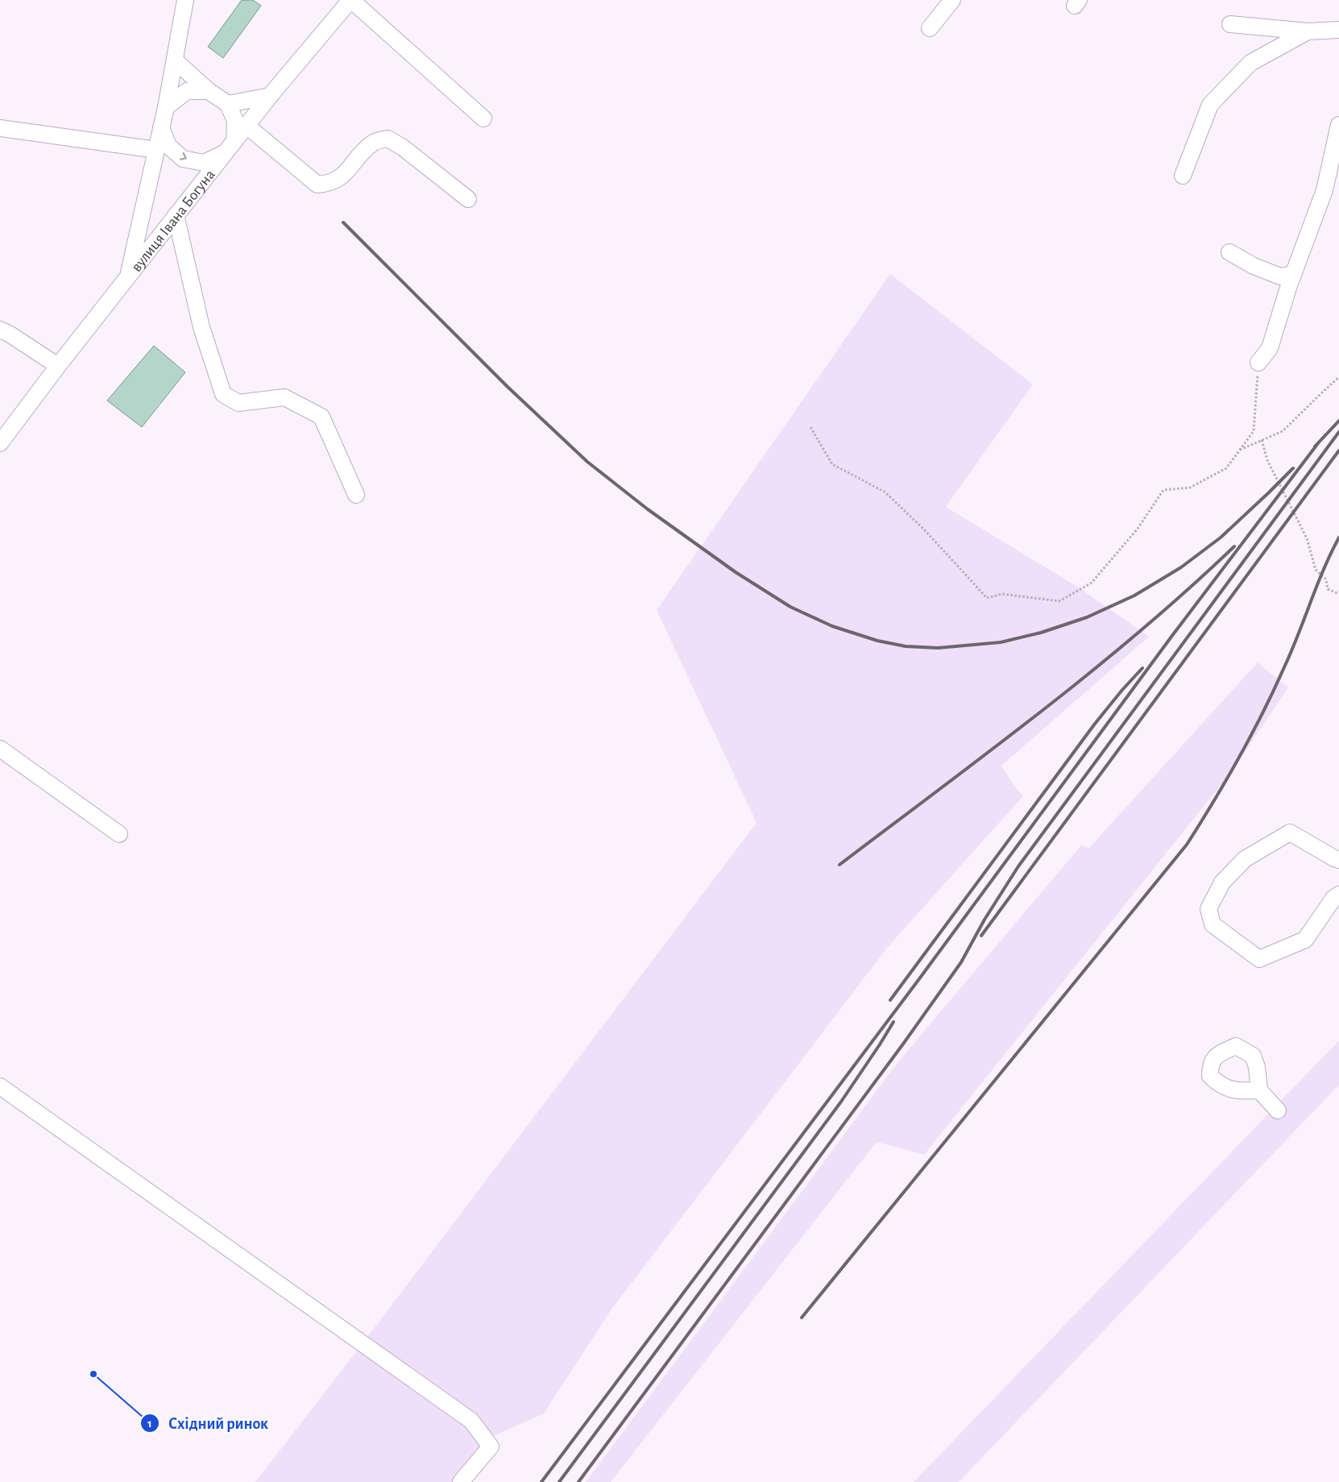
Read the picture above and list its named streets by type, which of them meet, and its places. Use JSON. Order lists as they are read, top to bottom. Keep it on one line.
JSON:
{"streets":{"street":["вулиця Івана Богуна"]},"places":["Східний ринок"]}
